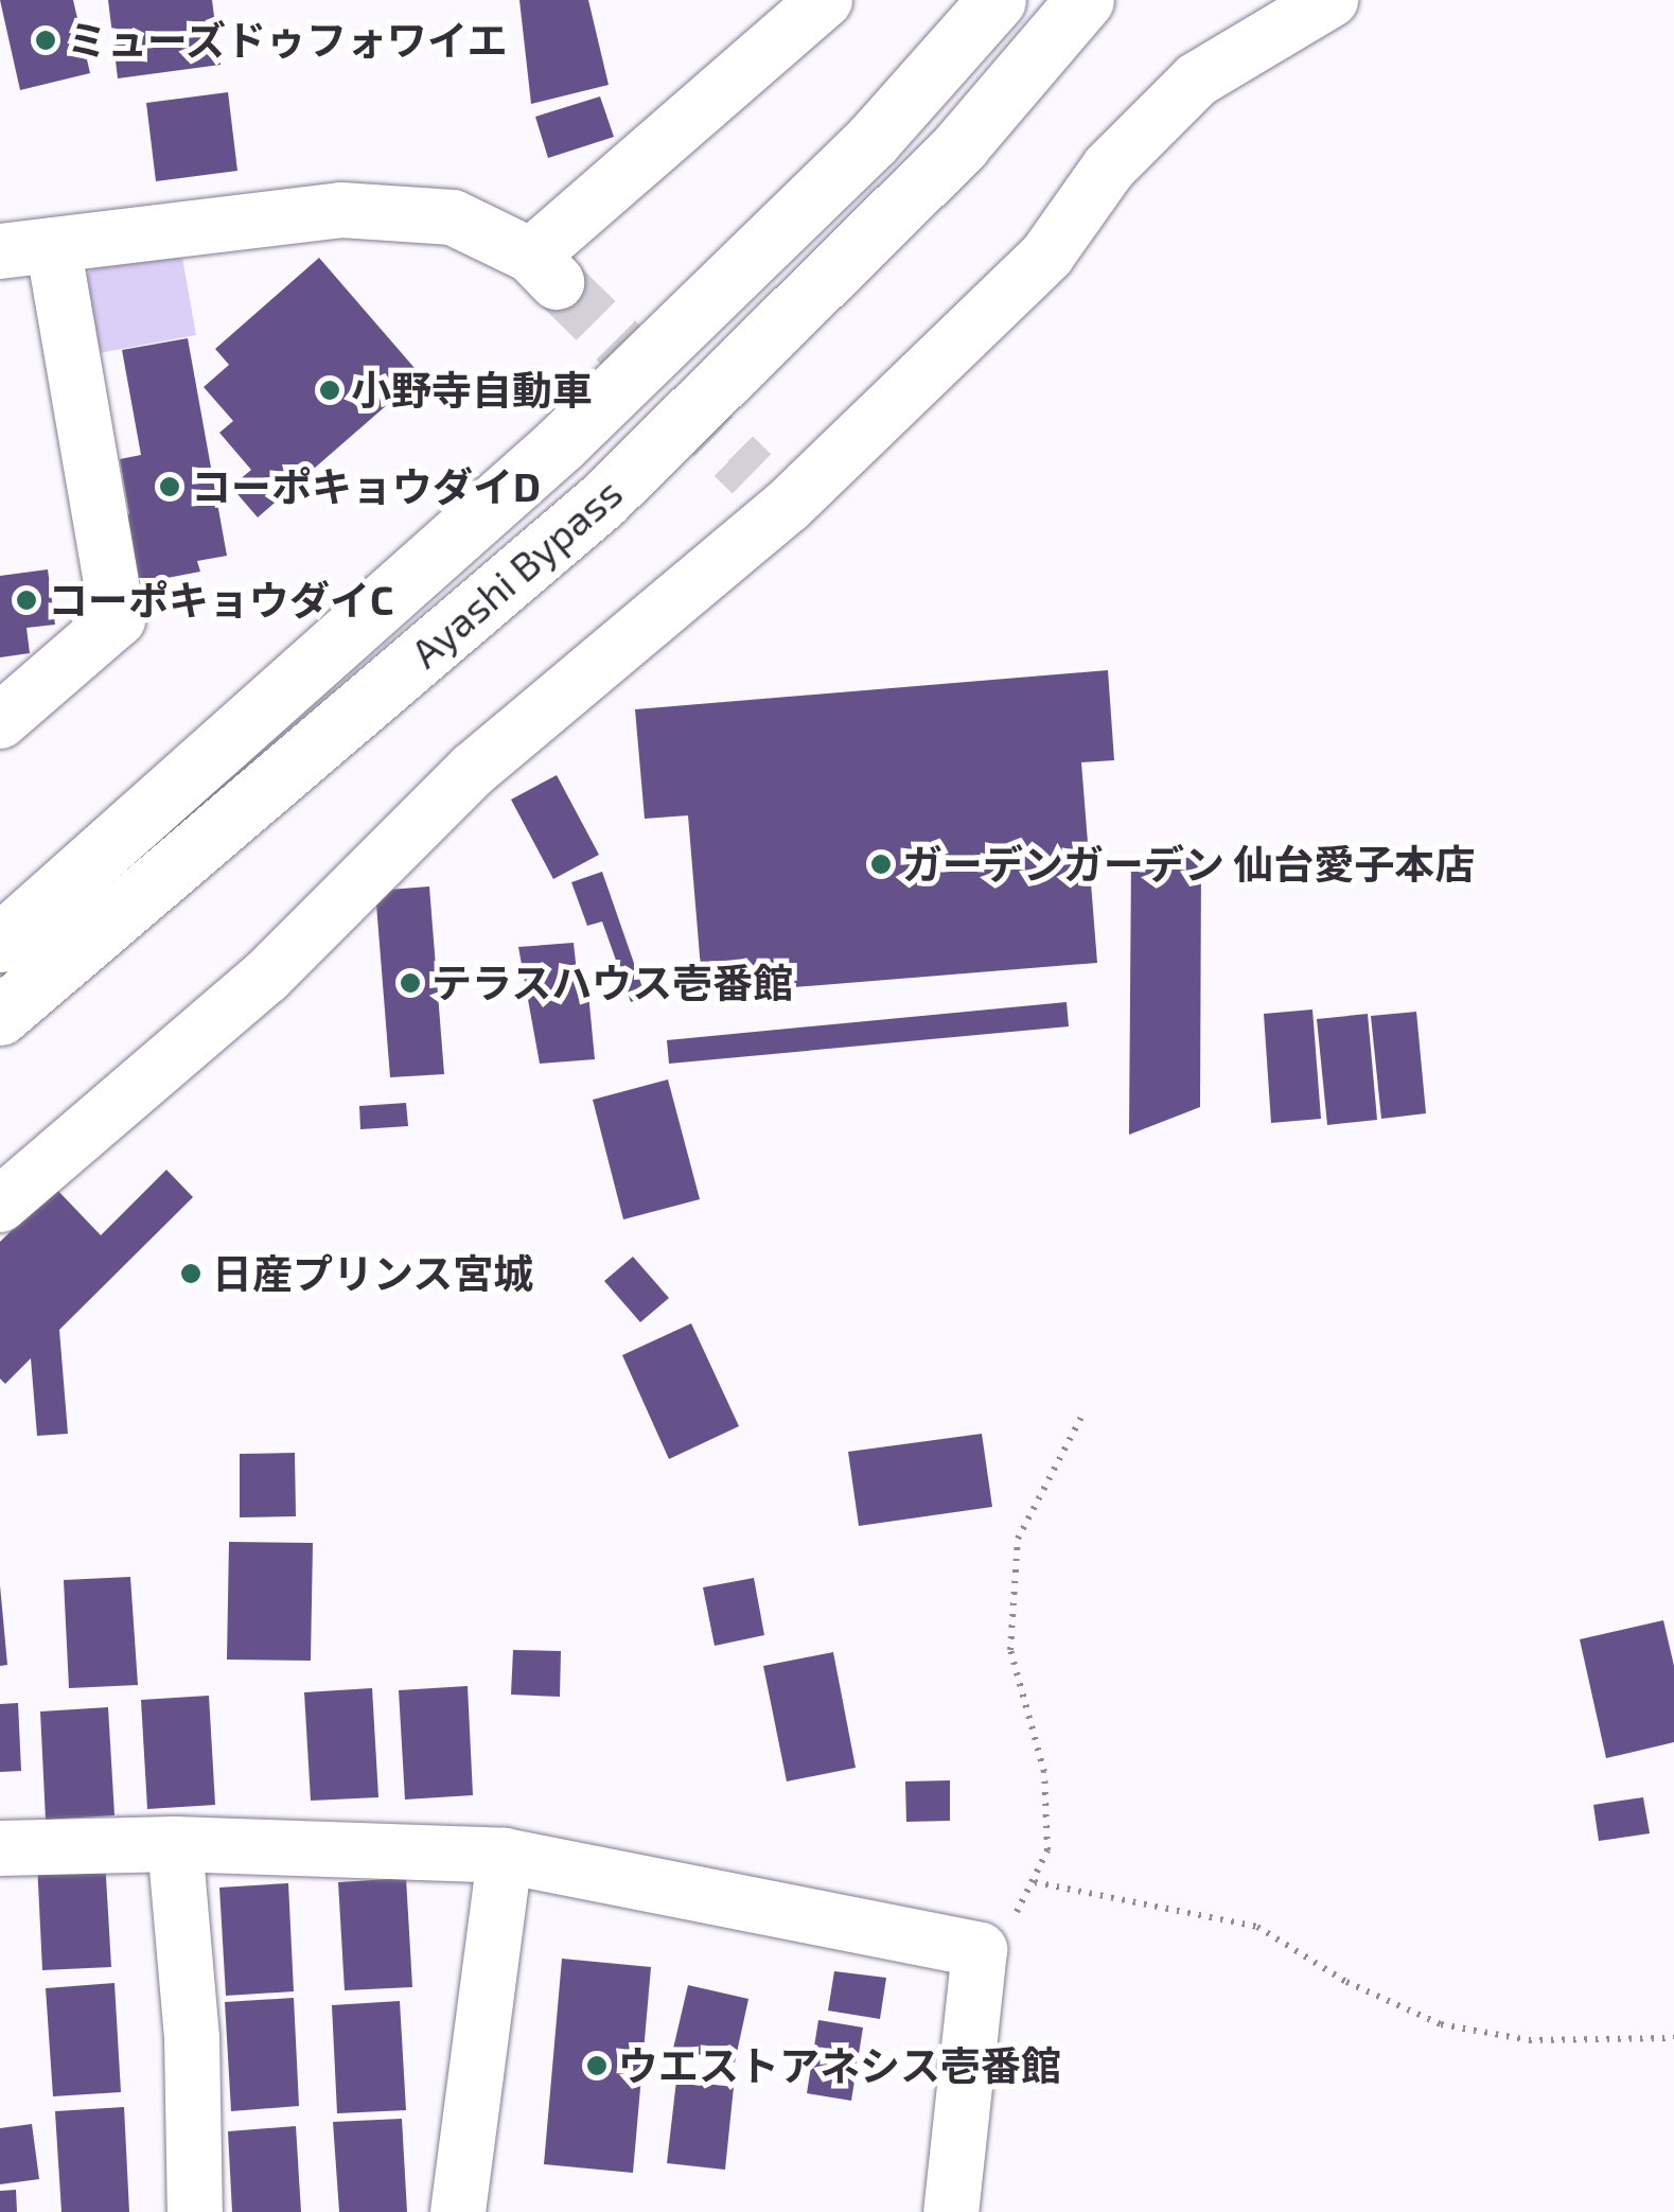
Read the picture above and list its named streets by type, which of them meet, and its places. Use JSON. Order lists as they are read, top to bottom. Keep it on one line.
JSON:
{"streets":{"highway":["Ayashi Bypass"]},"places":["ミューズドゥフォワイエ","小野寺自動車","コーポキョウダイD","コーポキョウダイC","ガーデンガーデン 仙台愛子本店","テラスハウス壱番館","日産プリンス宮城","ウエストアネシス壱番館"]}
